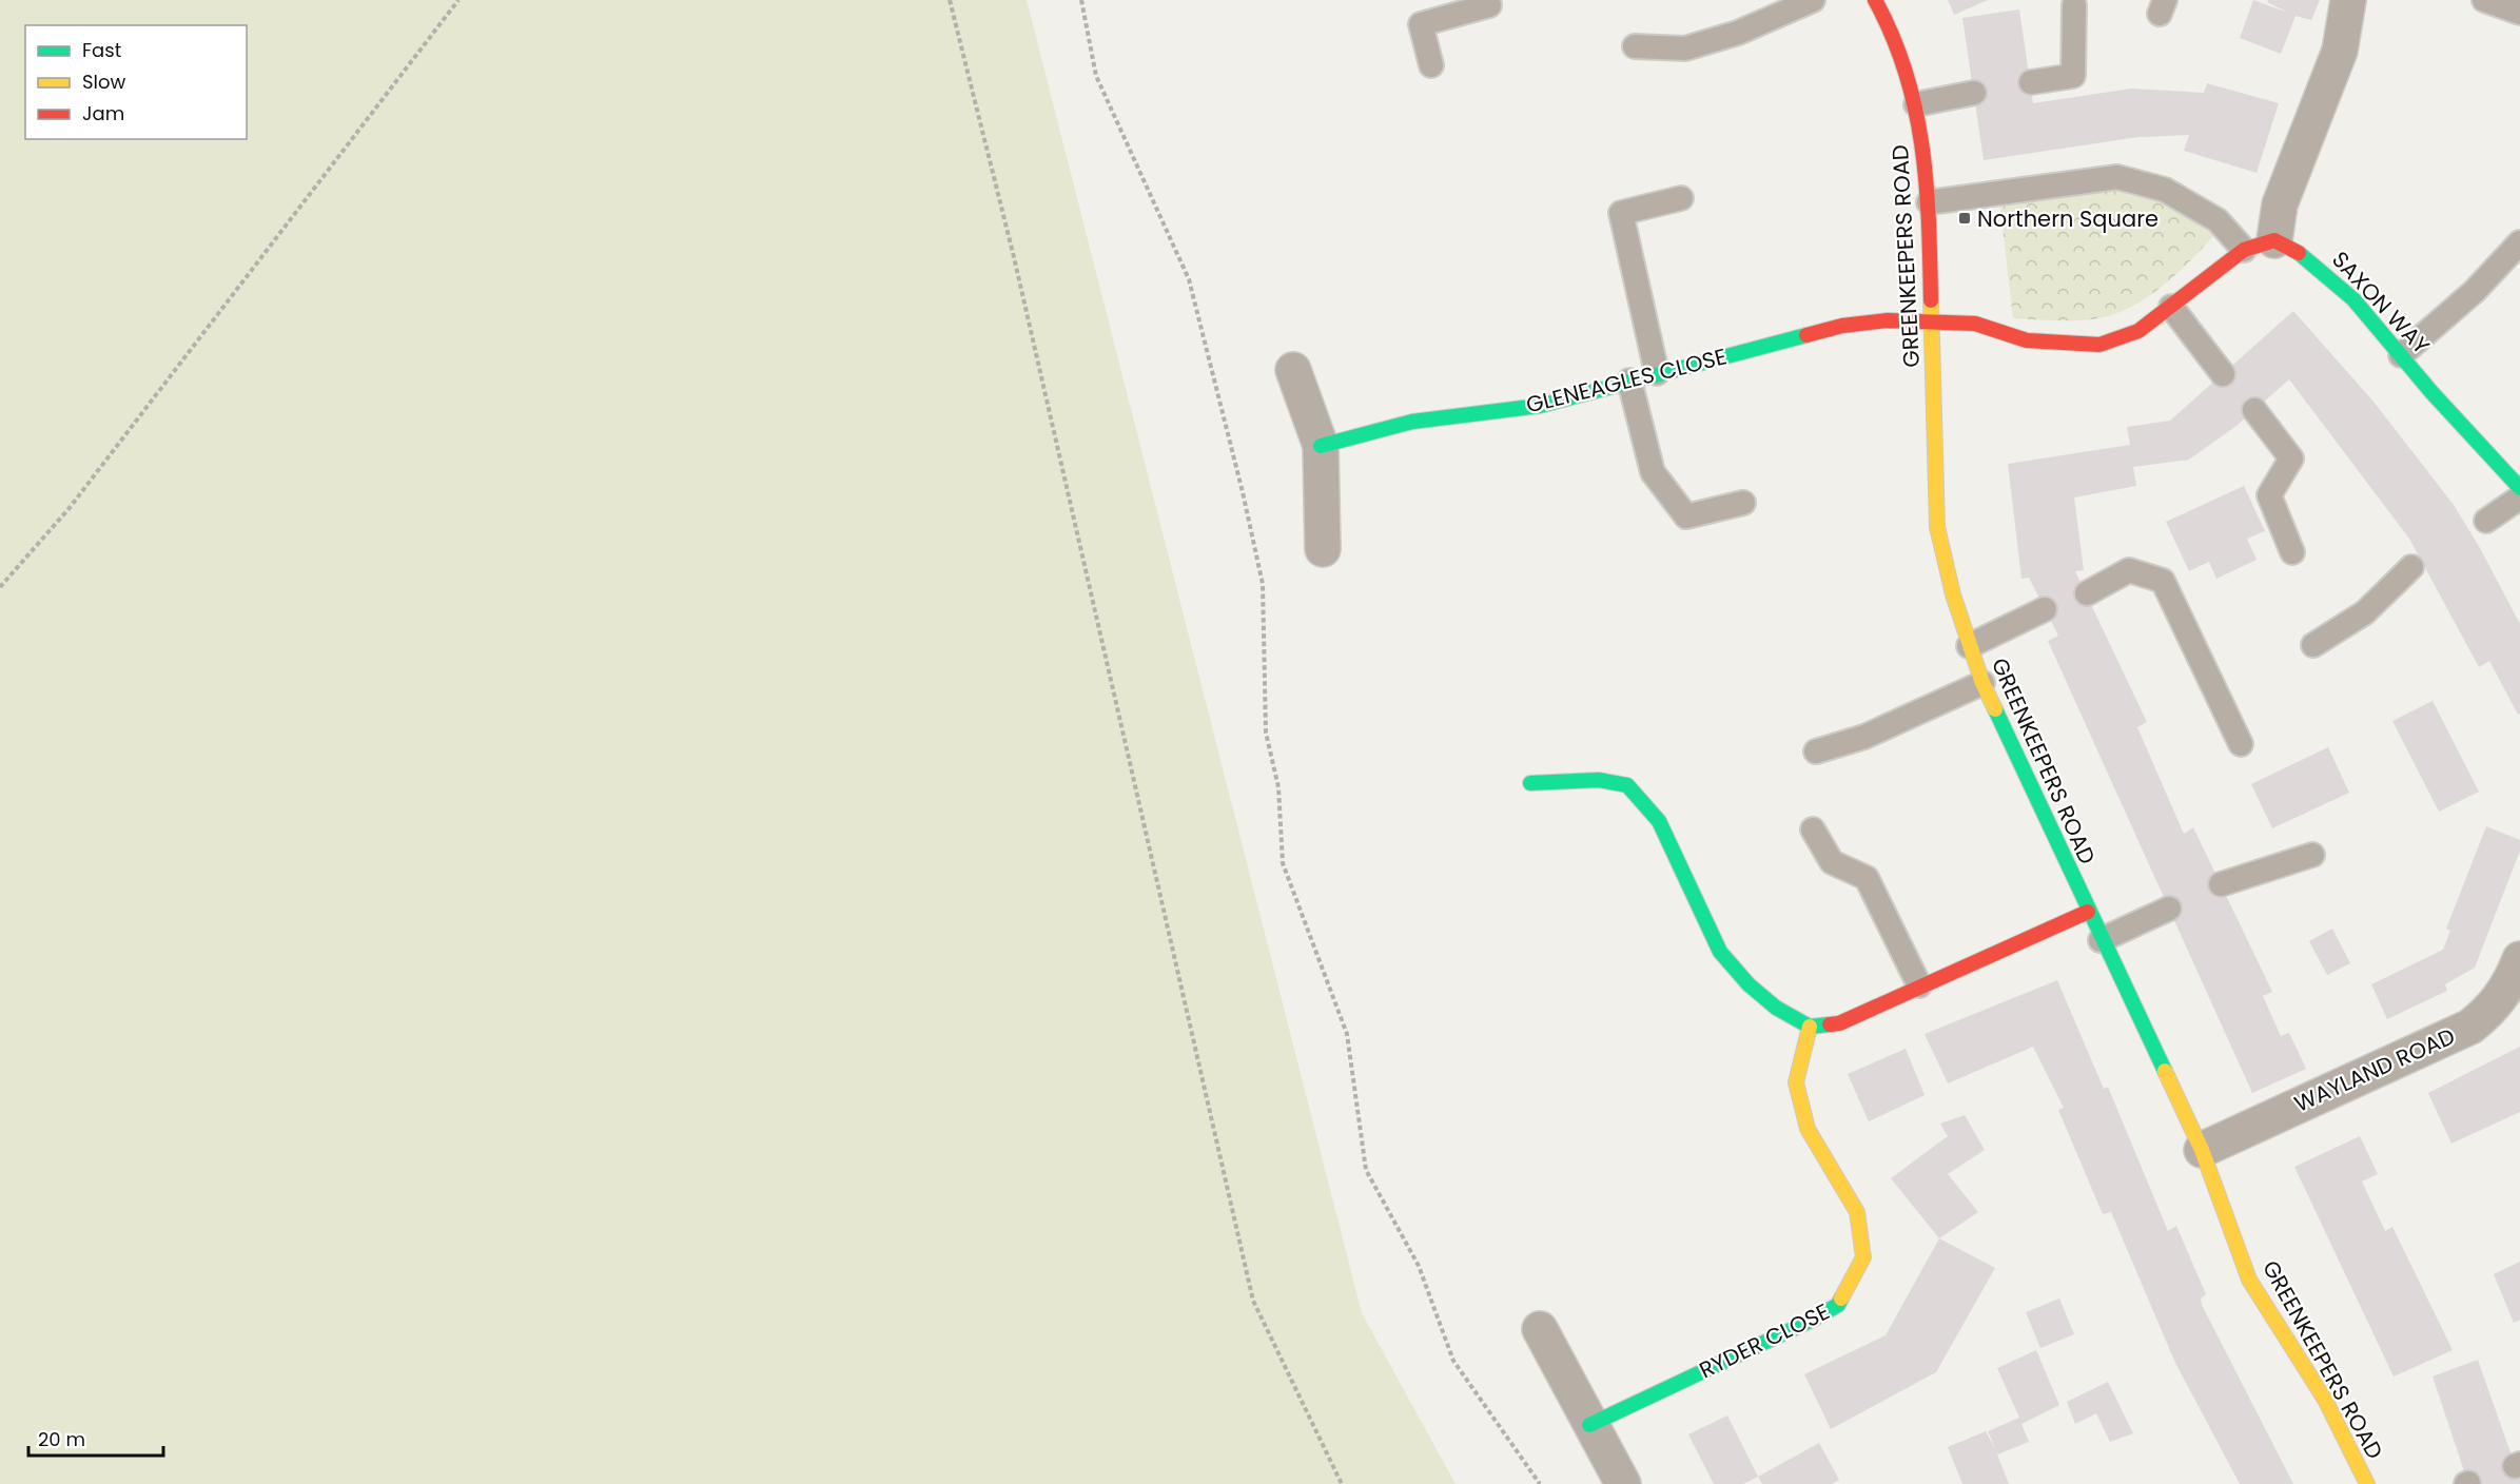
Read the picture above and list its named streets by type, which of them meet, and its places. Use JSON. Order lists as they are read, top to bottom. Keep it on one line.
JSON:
{"streets":{"street":["GREENKEEPERS ROAD","SAXON WAY","GLENEAGLES CLOSE","WAYLAND ROAD","RYDER CLOSE"]},"crossings":[["GREENKEEPERS ROAD","GLENEAGLES CLOSE"],["GREENKEEPERS ROAD","WAYLAND ROAD"]],"places":{"transit":["Northern Square"]},"legend":["Fast","Slow","Jam"],"scale_bar":"20 m"}
